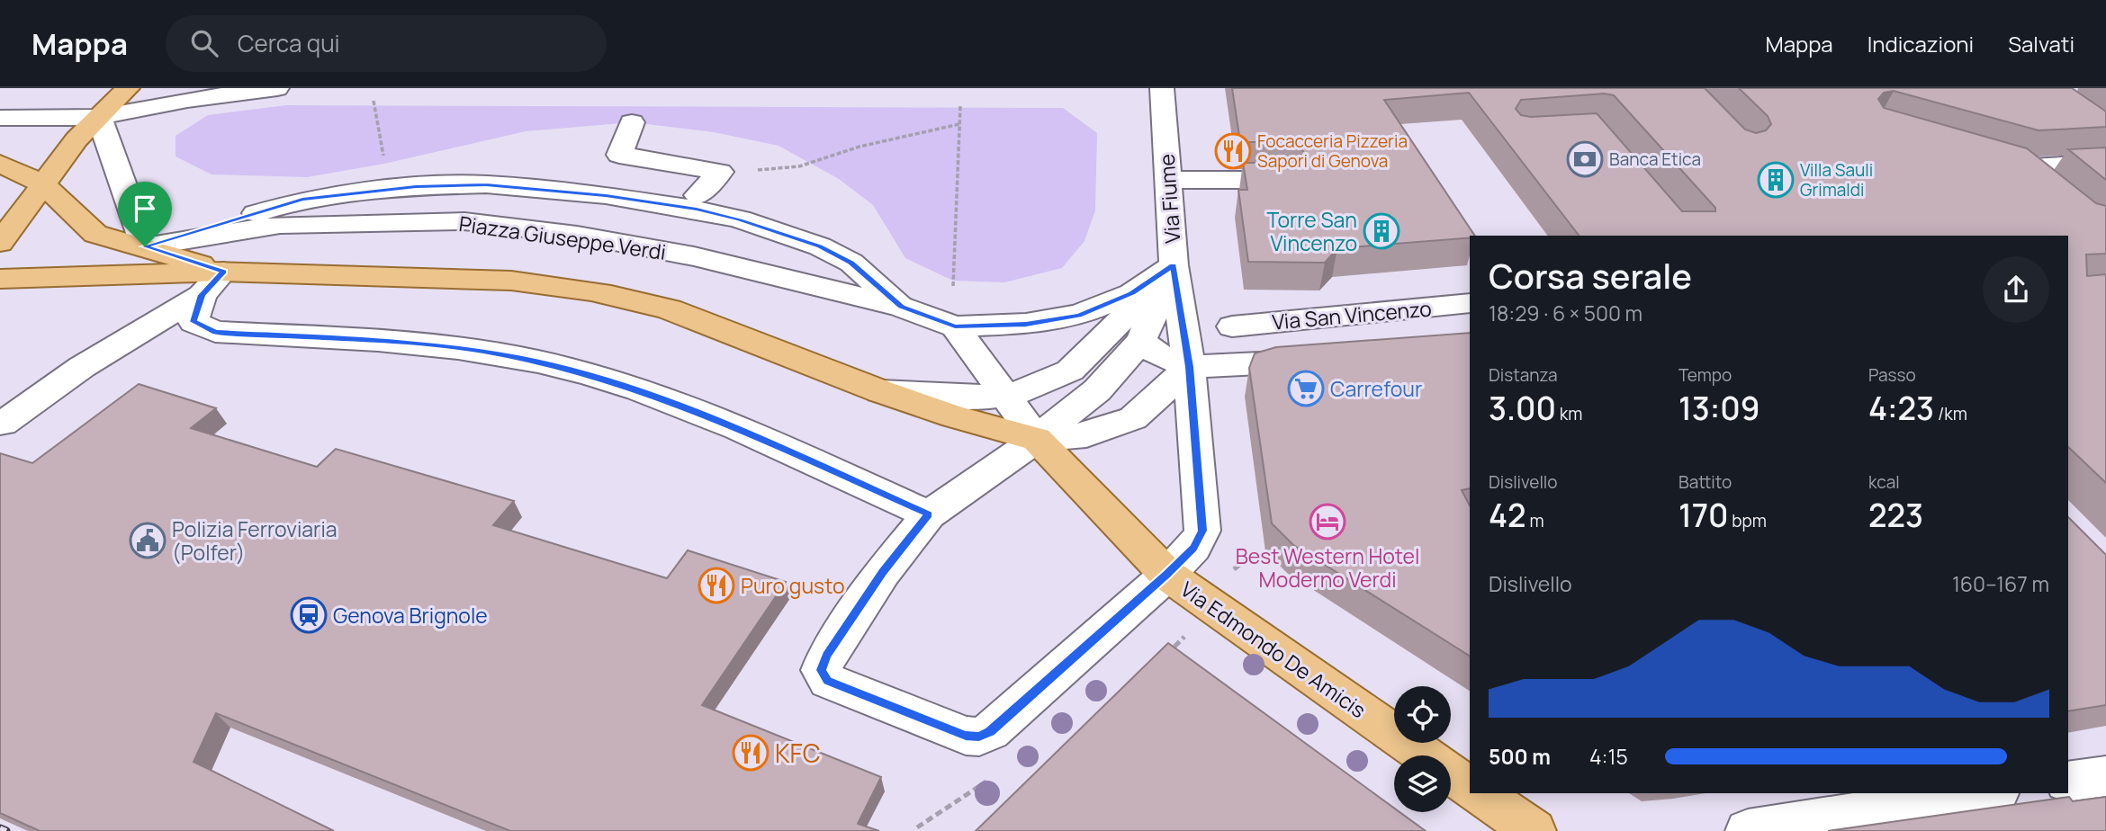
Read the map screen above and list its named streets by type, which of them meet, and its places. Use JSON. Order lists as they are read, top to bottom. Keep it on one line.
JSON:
{"streets":{"main road":["Piazza Giuseppe Verdi","Via Edmondo De Amicis"],"street":["Via Fiume","Via San Vincenzo"]},"crossings":[["Via Fiume","Piazza Giuseppe Verdi"],["Via Fiume","Via San Vincenzo"],["Piazza Giuseppe Verdi","Via San Vincenzo"]],"places":{"restaurant":["Focacceria Pizzeria Sapori di Genova","Puro gusto","KFC"],"bank":["Banca Etica"],"building":["Villa Sauli Grimaldi","Torre San Vincenzo"],"supermarket":["Carrefour"],"hotel":["Best Western Hotel Moderno Verdi"],"public building":["Polizia Ferroviaria (Polfer)"],"station":["Genova Brignole"]},"page":{"header":"Mappa","search":"Cerca qui","nav":["Mappa","Indicazioni","Salvati"],"heading":["Corsa serale","18:29 · 6 × 500 m"],"stats":[["Distanza","3.00 km"],["Tempo","13:09"],["Passo","4:23 /km"],["Dislivello","42 m"],["Battito","170 bpm"],["kcal","223"]],"chart":["Dislivello","160–167 m"],"list":[{"name":"500 m","note":"4:15"}]}}
